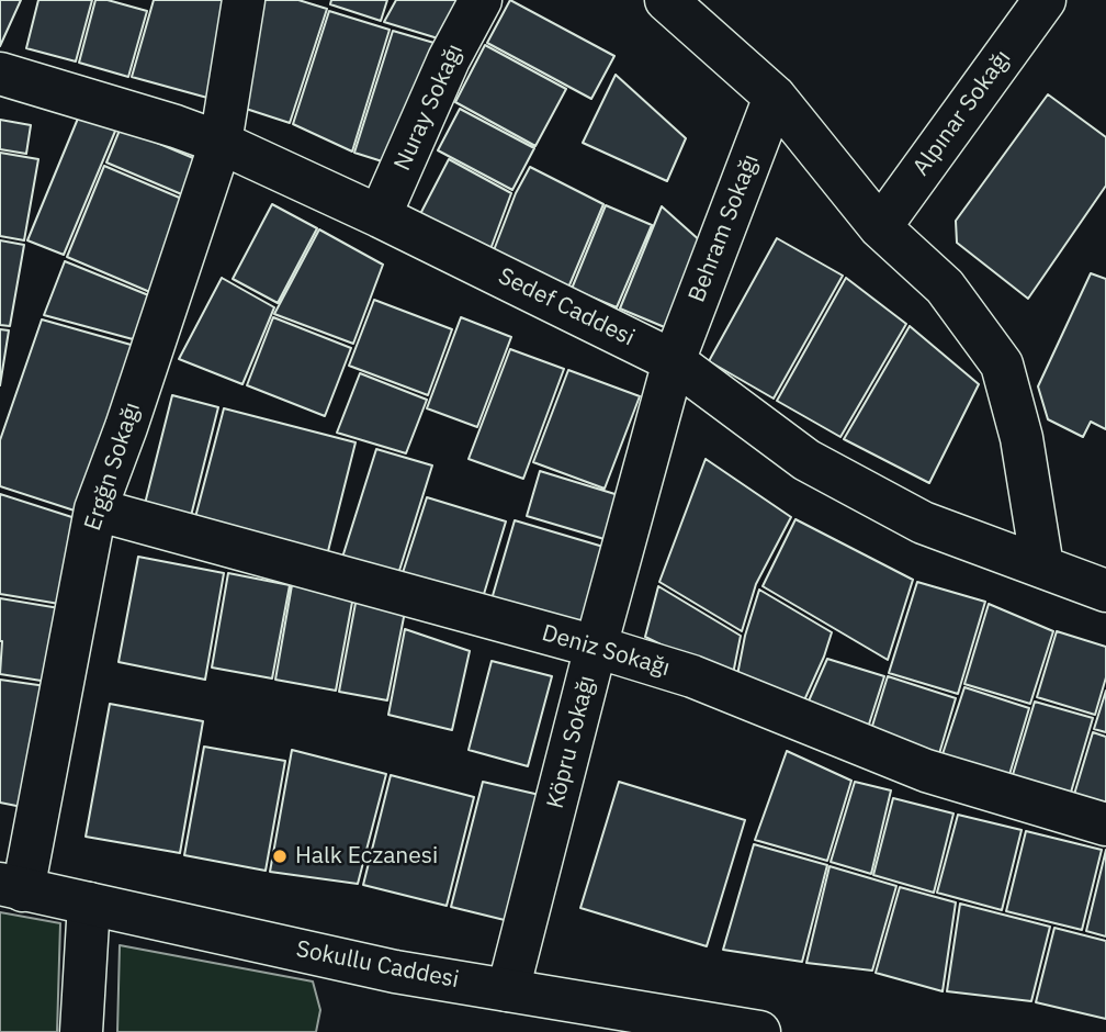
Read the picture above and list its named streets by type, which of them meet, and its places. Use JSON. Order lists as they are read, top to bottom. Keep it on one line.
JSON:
{"streets":{"street":["Nuray Sokağı","Alpınar Sokağı","Behram Sokağı","Sedef Caddesi","Ergğn Sokağı","Deniz Sokağı","Köpru Sokağı","Sokullu Caddesi"]},"crossings":[["Nuray Sokağı","Sedef Caddesi"],["Behram Sokağı","Sedef Caddesi"],["Behram Sokağı","Köpru Sokağı"],["Sedef Caddesi","Ergğn Sokağı"],["Sedef Caddesi","Köpru Sokağı"],["Ergğn Sokağı","Deniz Sokağı"],["Ergğn Sokağı","Sokullu Caddesi"],["Deniz Sokağı","Köpru Sokağı"],["Köpru Sokağı","Sokullu Caddesi"]],"places":["Halk Eczanesi"]}
